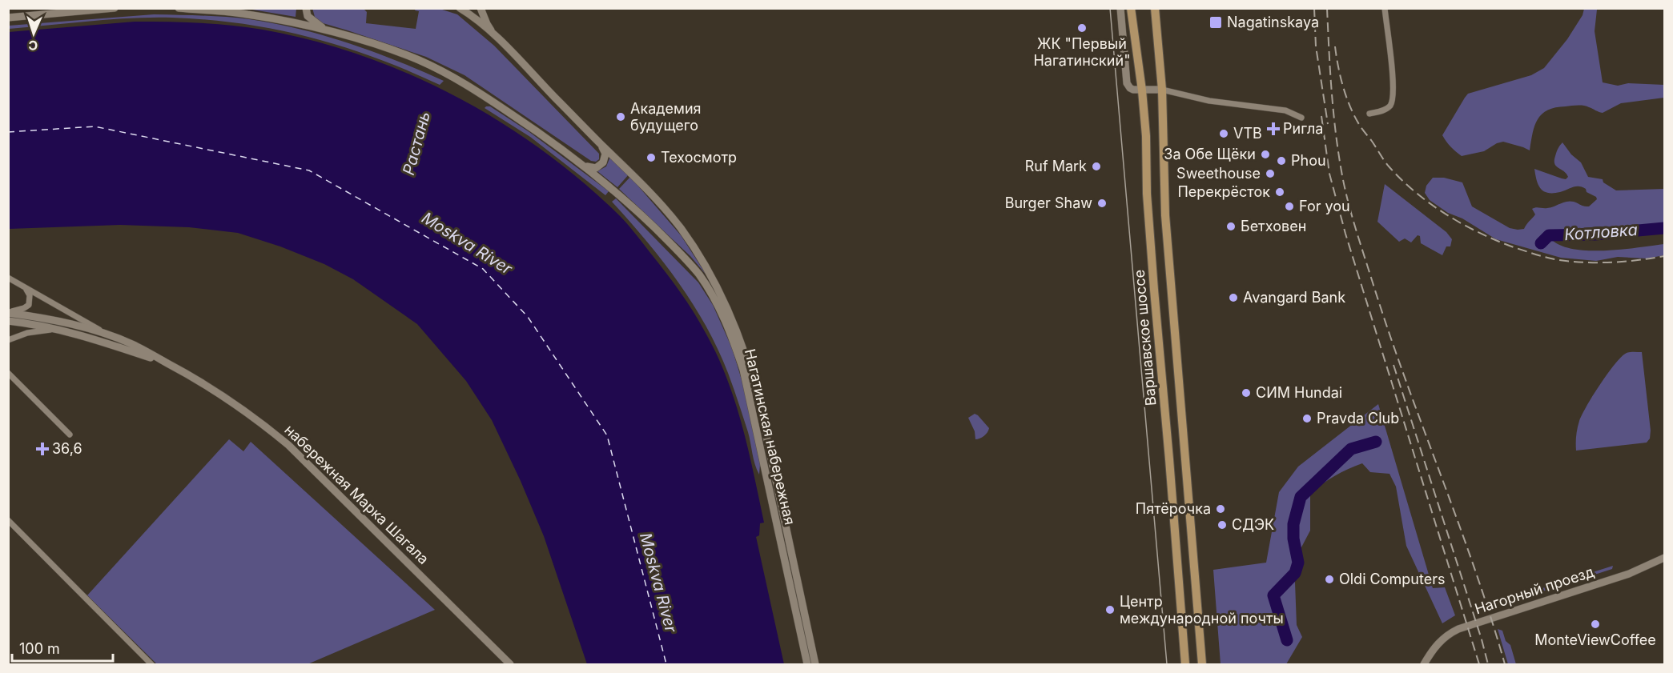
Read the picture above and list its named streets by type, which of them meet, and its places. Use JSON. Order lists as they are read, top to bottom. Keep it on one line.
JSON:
{"streets":{"main road":["Варшавское шоссе","Нагатинская набережная","набережная Марка Шагала","Нагорный проезд"]},"water":["Растань","Котловка","Moskva River"],"places":{"transit":["Nagatinskaya"],"other":["ЖК \"Первый Нагатинский\"","Академия будущего","VTB","За Обе Щёки","Техосмотр","Phou","Ruf Mark","Sweethouse","Перекрёсток","Burger Shaw","For you","Бетховен","Avangard Bank","СИМ Hundai","Pravda Club","Пятёрочка","СДЭК","Oldi Computers","Центр международной почты","MonteViewCoffee"],"health":["Ригла","36,6"]},"scale_bar":"100 m","north":"bottom"}
